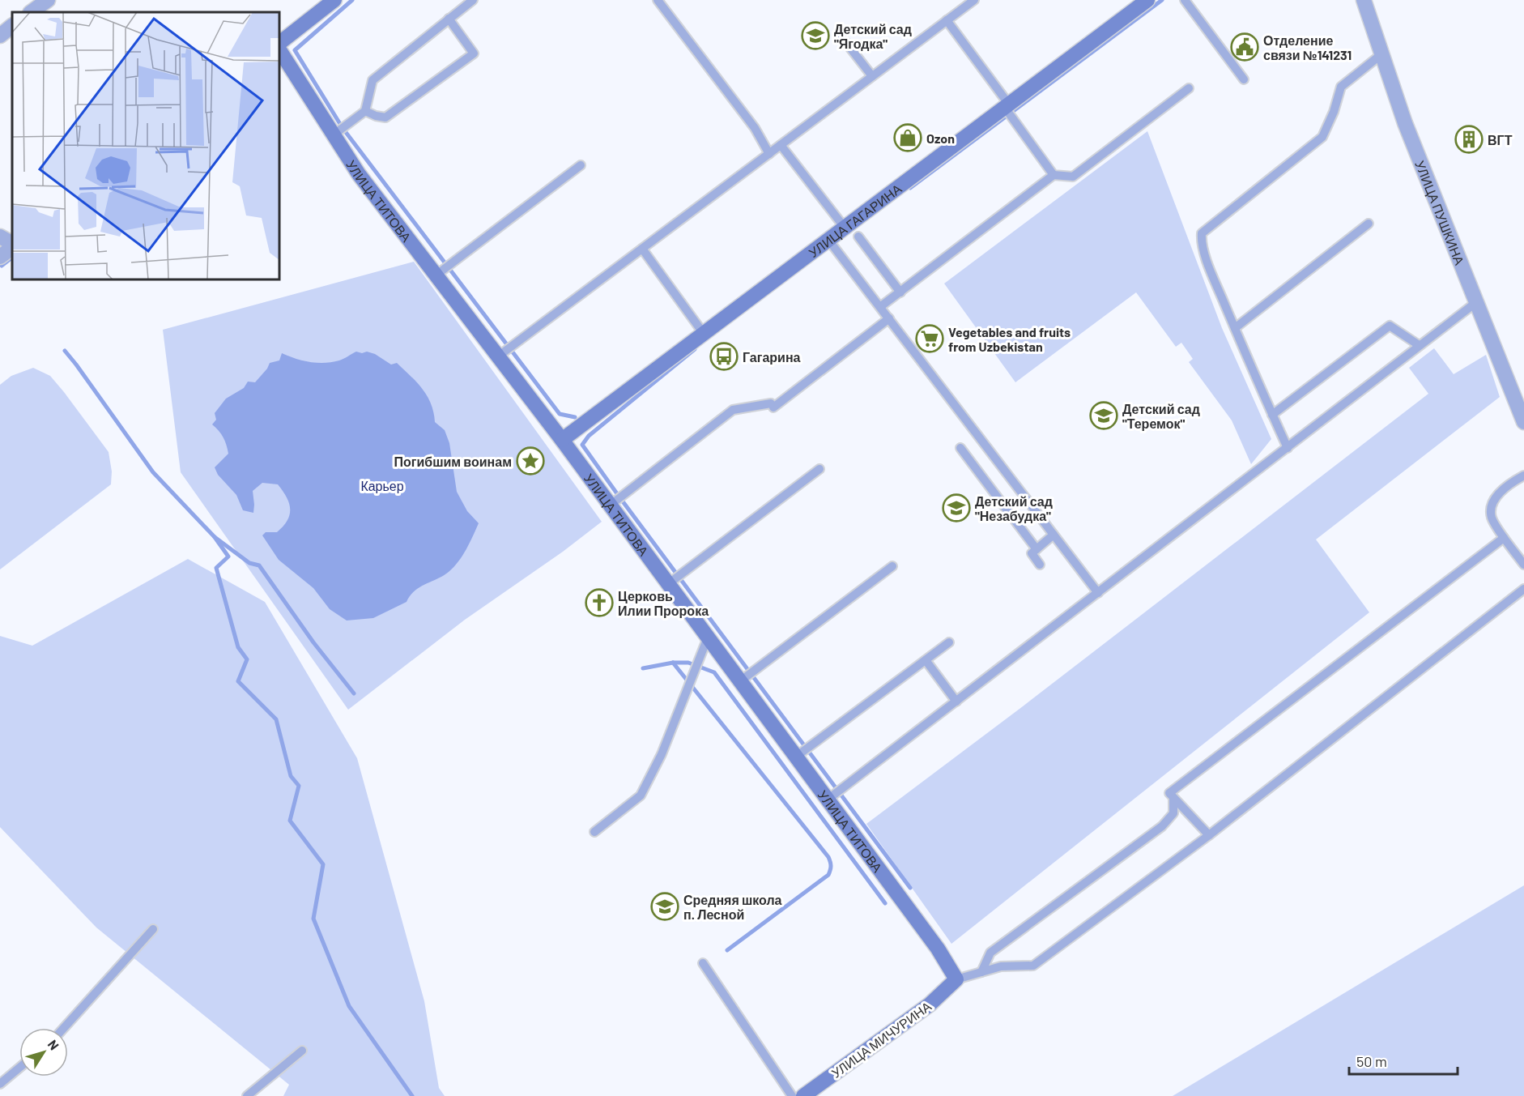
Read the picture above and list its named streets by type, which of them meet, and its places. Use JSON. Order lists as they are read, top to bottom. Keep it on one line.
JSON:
{"streets":{"street":["УЛИЦА ТИТОВА","УЛИЦА ПУШКИНА","УЛИЦА ГАГАРИНА","УЛИЦА МИЧУРИНА"]},"crossings":[["УЛИЦА ТИТОВА","УЛИЦА ГАГАРИНА"],["УЛИЦА ТИТОВА","УЛИЦА МИЧУРИНА"]],"parks":["Карьер"],"places":{"school or university":["Детский сад \"Ягодка\"","Детский сад \"Теремок\"","Детский сад \"Незабудка\"","Средняя школа п. Лесной"],"public building":["Отделение связи №141231"],"shop":["Ozon"],"building":["ВГТ"],"supermarket":["Vegetables and fruits from Uzbekistan"],"bus stop":["Гагарина"],"place":["Погибшим воинам"],"church":["Церковь Илии Пророка"]},"scale_bar":"50 m","north":"top right"}
